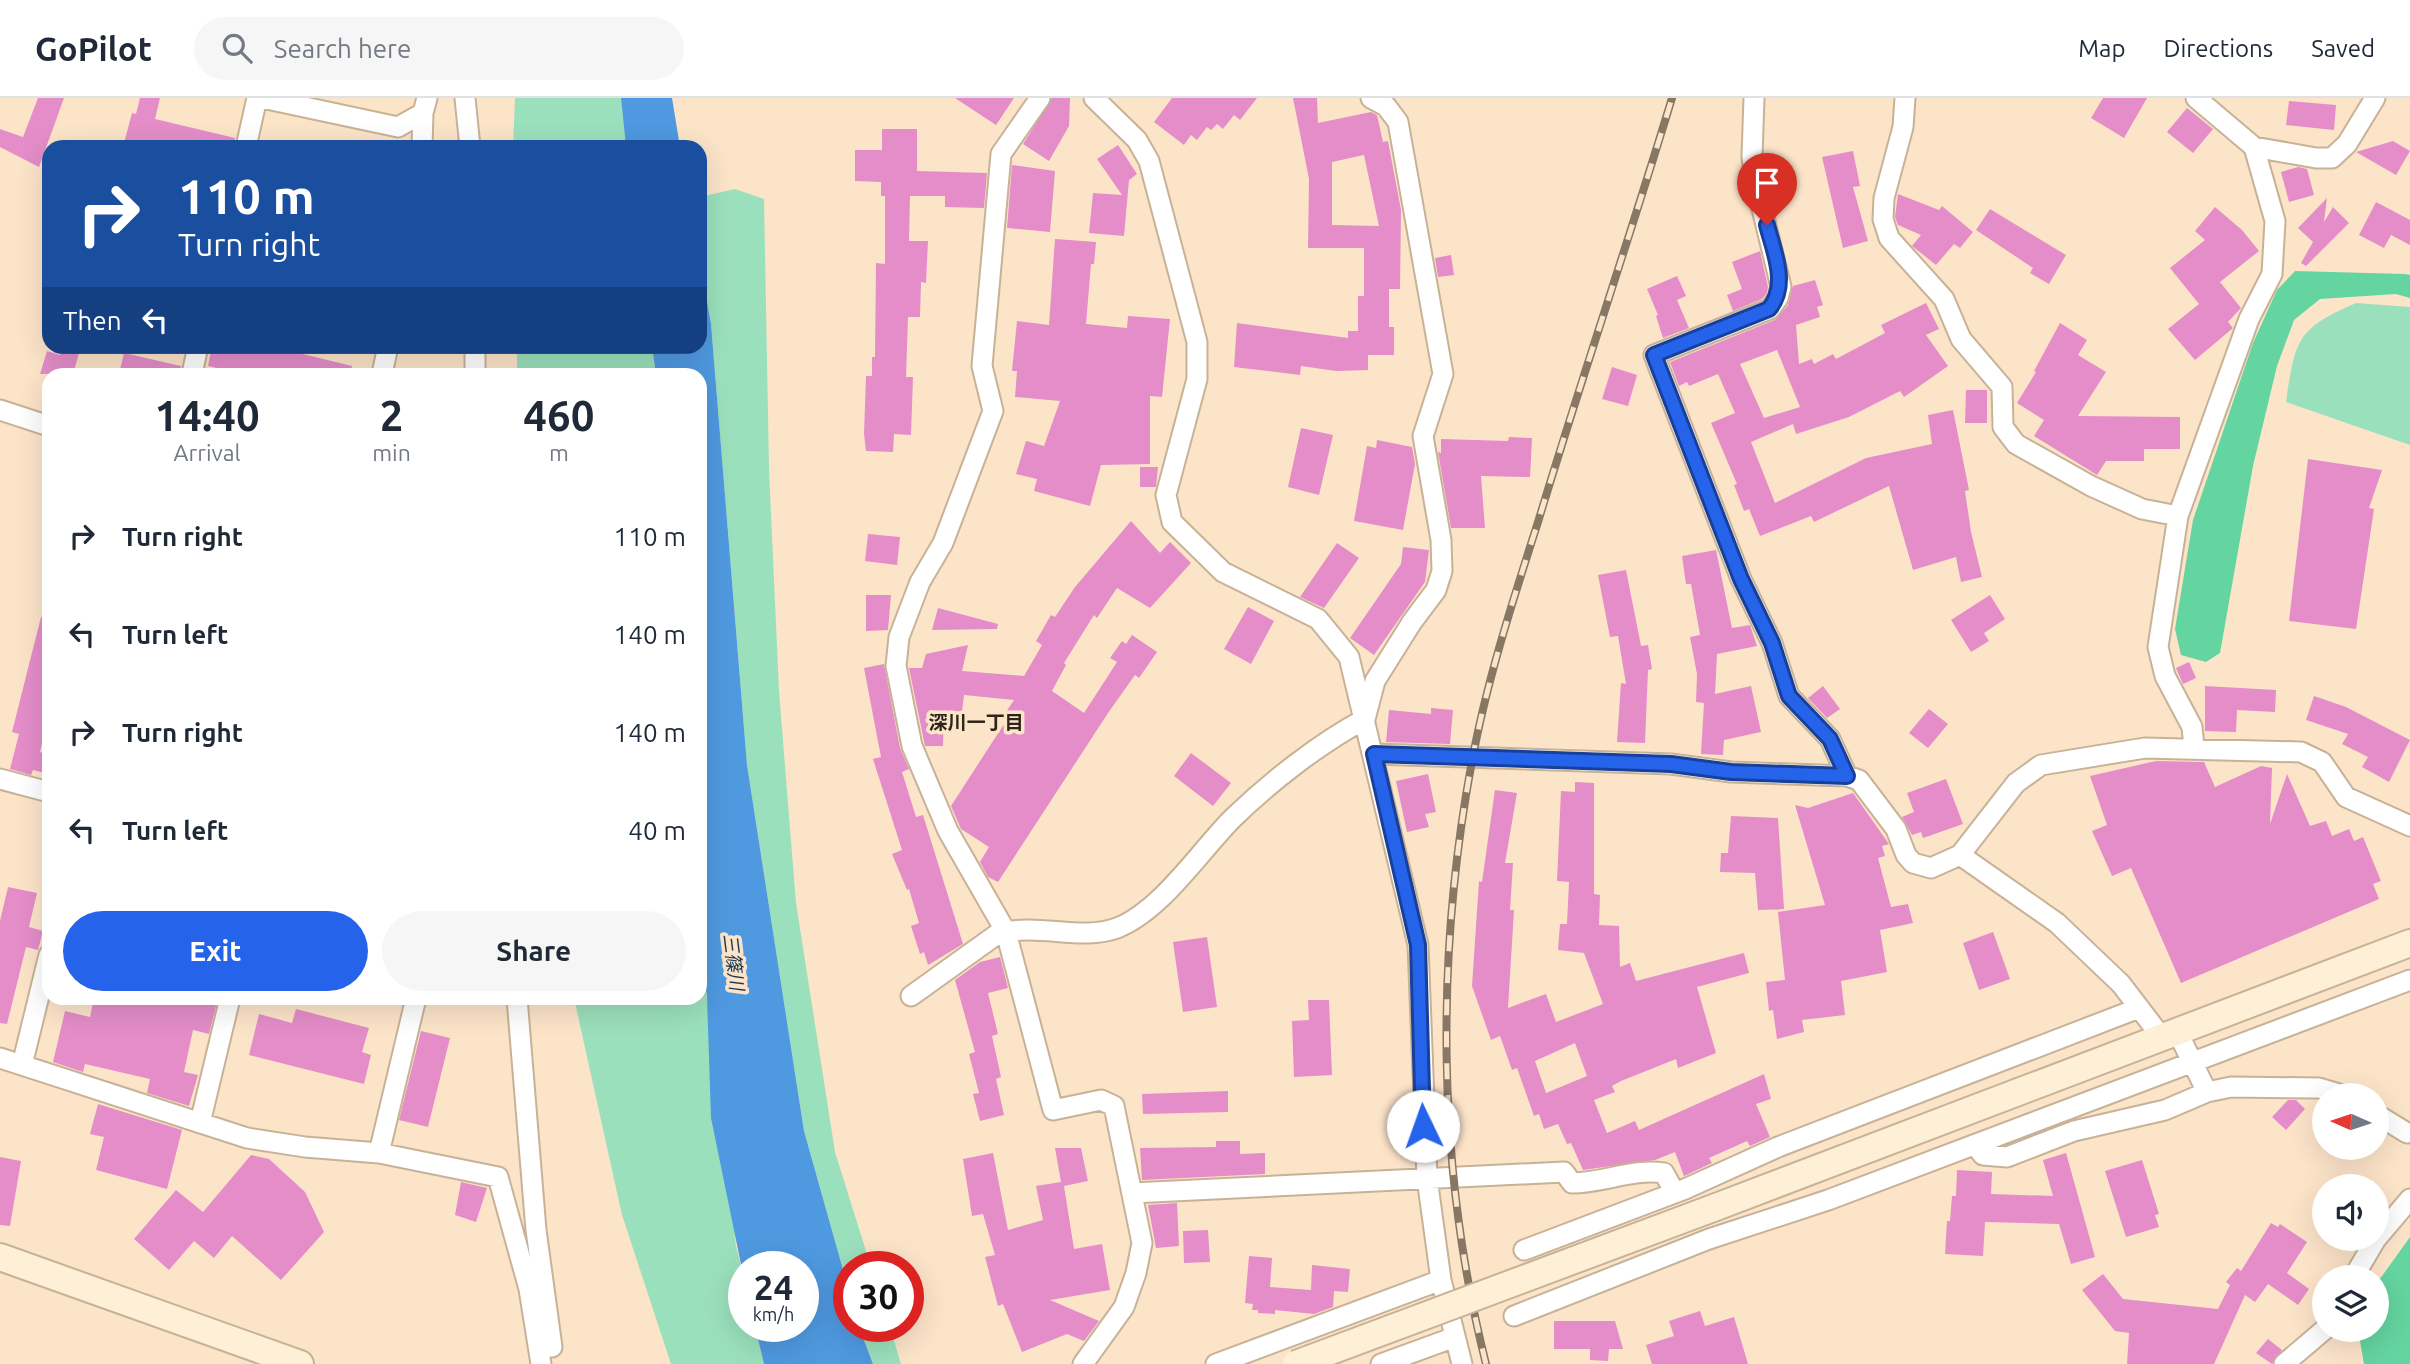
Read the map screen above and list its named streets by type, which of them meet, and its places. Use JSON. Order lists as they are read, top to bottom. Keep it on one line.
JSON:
{"districts":["深川一丁目"],"water":["三篠川"],"north":"left","page":{"header":"GoPilot","search":"Search here","nav":["Map","Directions","Saved"],"turn":["110 m","Turn right"],"then":"Then","eta":["14:40","Arrival","2","min","460","m"],"list":[{"name":"Turn right","value":"110 m"},{"name":"Turn left","value":"140 m"},{"name":"Turn right","value":"140 m"},{"name":"Turn left","value":"40 m"}],"buttons":["Exit","Share"],"speed":"24 km/h","limit":"30"}}
